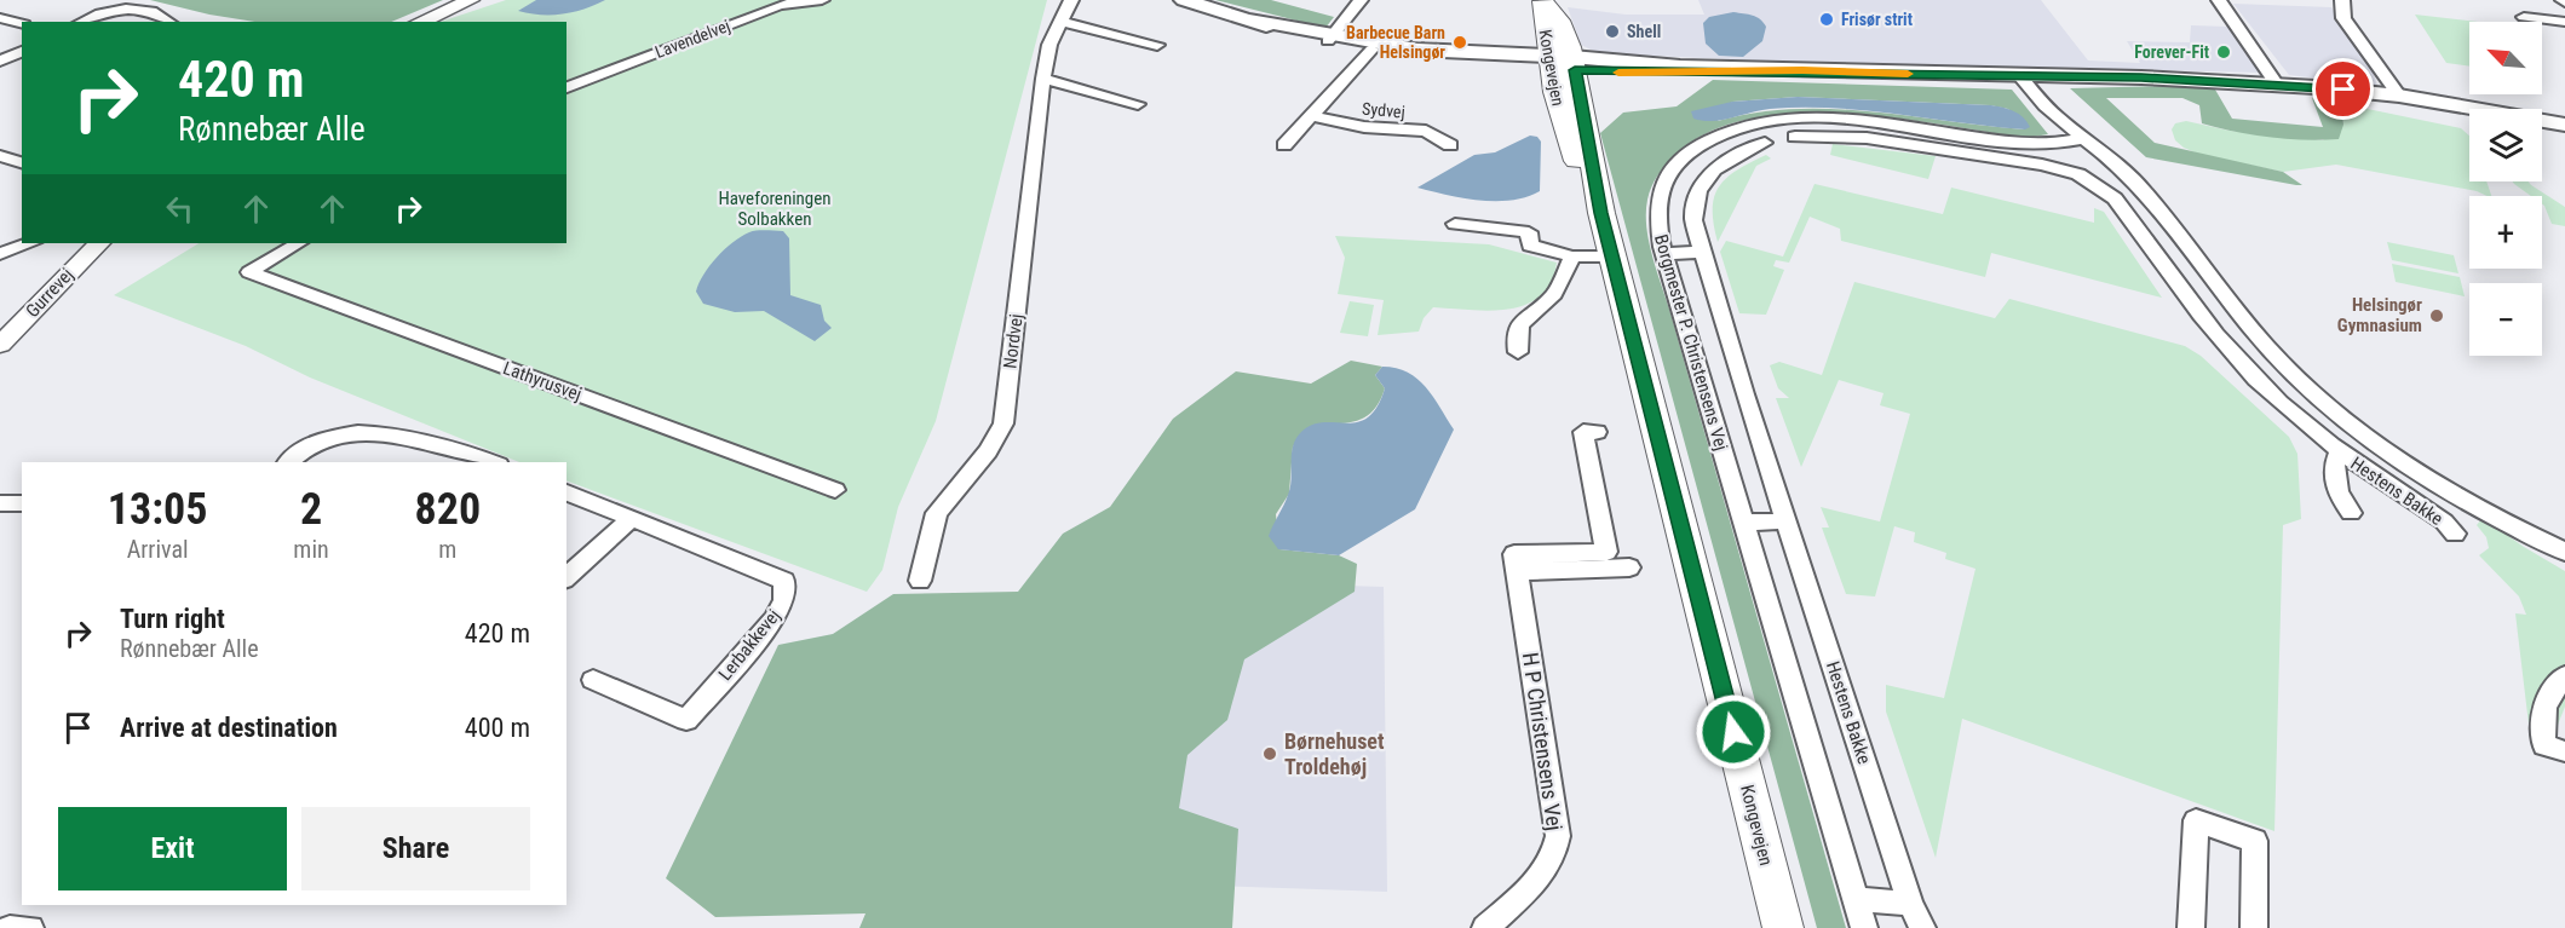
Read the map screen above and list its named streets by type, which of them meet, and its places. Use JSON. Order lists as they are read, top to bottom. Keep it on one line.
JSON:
{"streets":{"main road":["Kongevejen"],"street":["Lavendelvej","Sydvej","Gurrevej","Nordvej","Borgmester P. Christensens Vej","Lathyrusvej","Hestens Bakke","Lerbakkevej","H P Christensens Vej"]},"crossings":[["Borgmester P. Christensens Vej","Hestens Bakke"]],"parks":["Haveforeningen Solbakken"],"places":["Frisør strit","Shell","Barbecue Barn Helsingør","Forever-Fit","Helsingør Gymnasium","Børnehuset Troldehøj"],"north":"top left","page":{"map_buttons":["+","−"],"turn":["420 m","Rønnebær Alle"],"eta":["13:05","Arrival","2","min","820","m"],"list":[{"name":"Turn right","note":"Rønnebær Alle","value":"420 m"},{"name":"Arrive at destination","value":"400 m"}],"buttons":["Exit","Share"]}}
